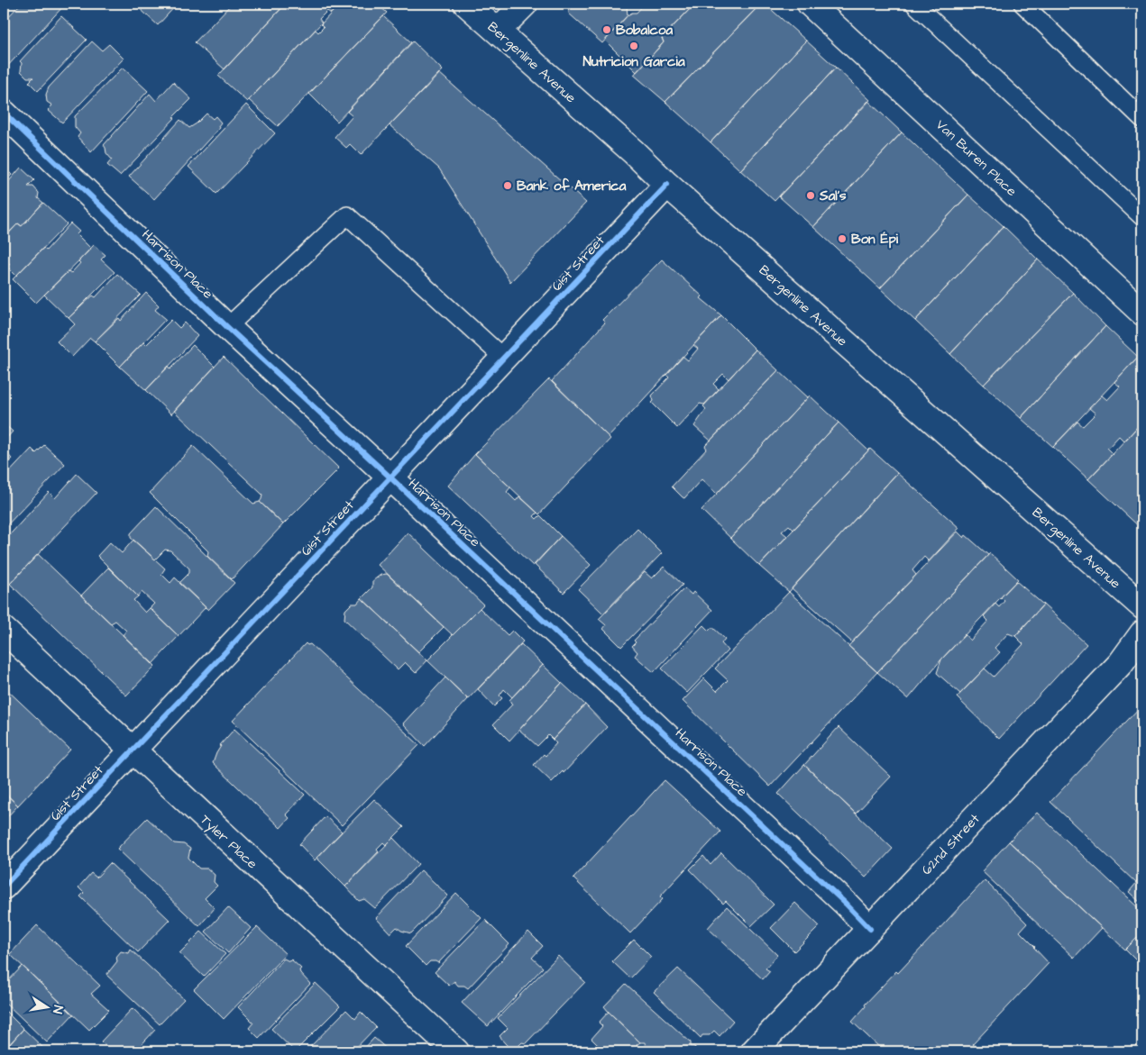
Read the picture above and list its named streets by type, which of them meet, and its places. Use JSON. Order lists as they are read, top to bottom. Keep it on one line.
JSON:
{"streets":{"street":["Bergenline Avenue","Van Buren Place","61st Street","Harrison Place","Tyler Place","62nd Street"]},"crossings":[["Bergenline Avenue","61st Street"],["61st Street","Harrison Place"],["61st Street","Tyler Place"],["Harrison Place","62nd Street"]],"places":["Bobalcoa","Nutricion Garcia","Bank of America","Sal's","Bon Épi"],"north":"right"}
